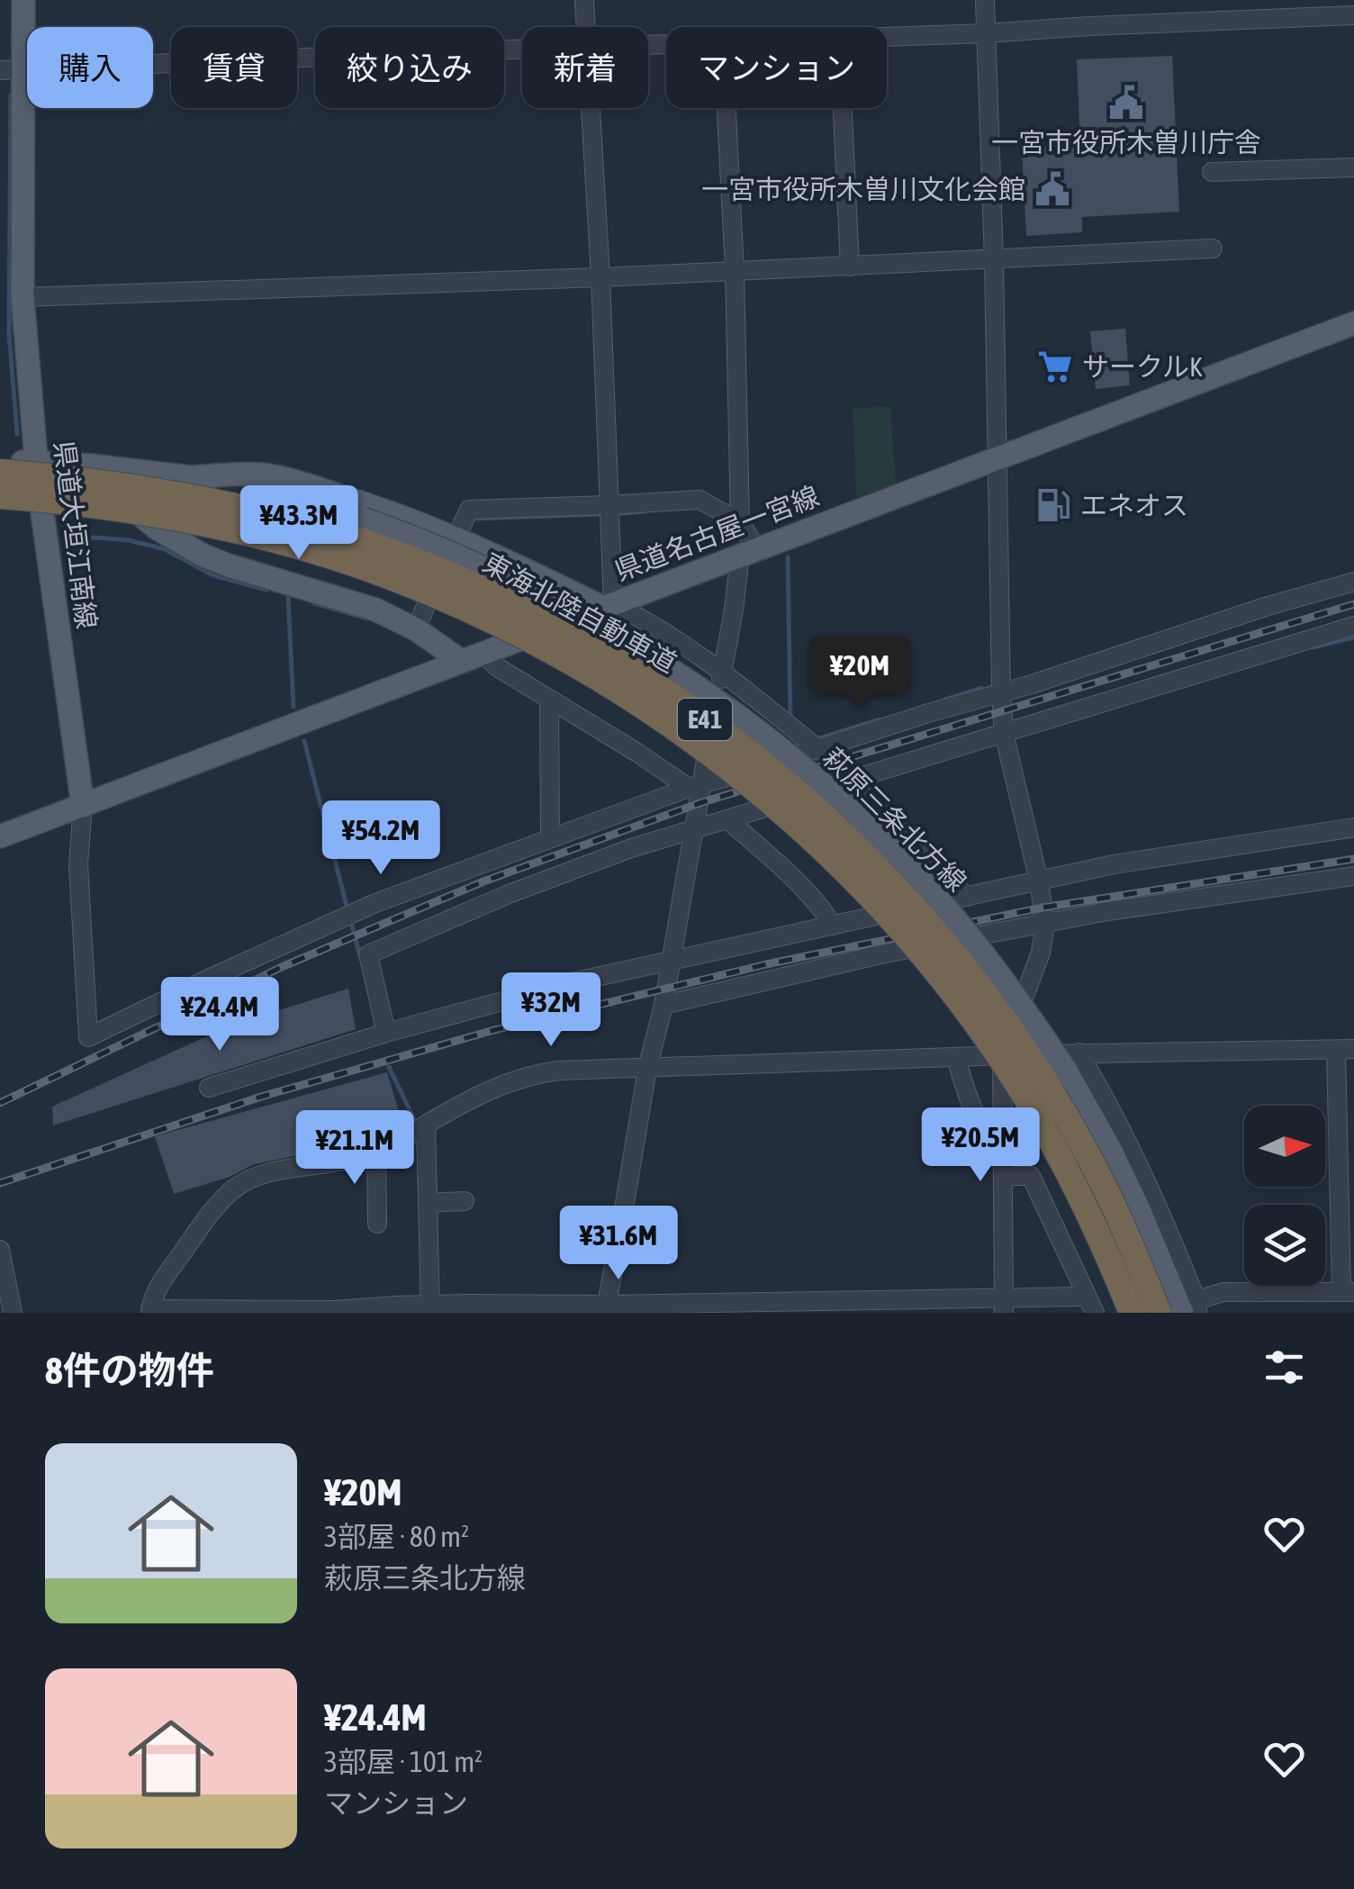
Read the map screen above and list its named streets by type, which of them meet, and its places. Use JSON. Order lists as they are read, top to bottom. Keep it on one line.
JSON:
{"streets":{"highway":["東海北陸自動車道","E41"],"main road":["県道名古屋一宮線","県道大垣江南線","萩原三条北方線"]},"crossings":[["県道名古屋一宮線","県道大垣江南線"],["県道大垣江南線","萩原三条北方線"],["東海北陸自動車道","萩原三条北方線"]],"places":{"public building":["一宮市役所木曽川庁舎","一宮市役所木曽川文化会館"],"supermarket":["サークルK"],"fuel station":["エネオス"]},"north":"right","page":{"chip":["購入","賃貸","絞り込み","新着","マンション"],"price":["¥43.3M","¥20M","¥54.2M","¥32M","¥24.4M","¥20.5M","¥21.1M","¥31.6M"],"heading":"8件の物件","list":[{"name":"¥20M","note":"3部屋 · 80 m² · 萩原三条北方線"},{"name":"¥24.4M","note":"3部屋 · 101 m² · マンション"}]}}
